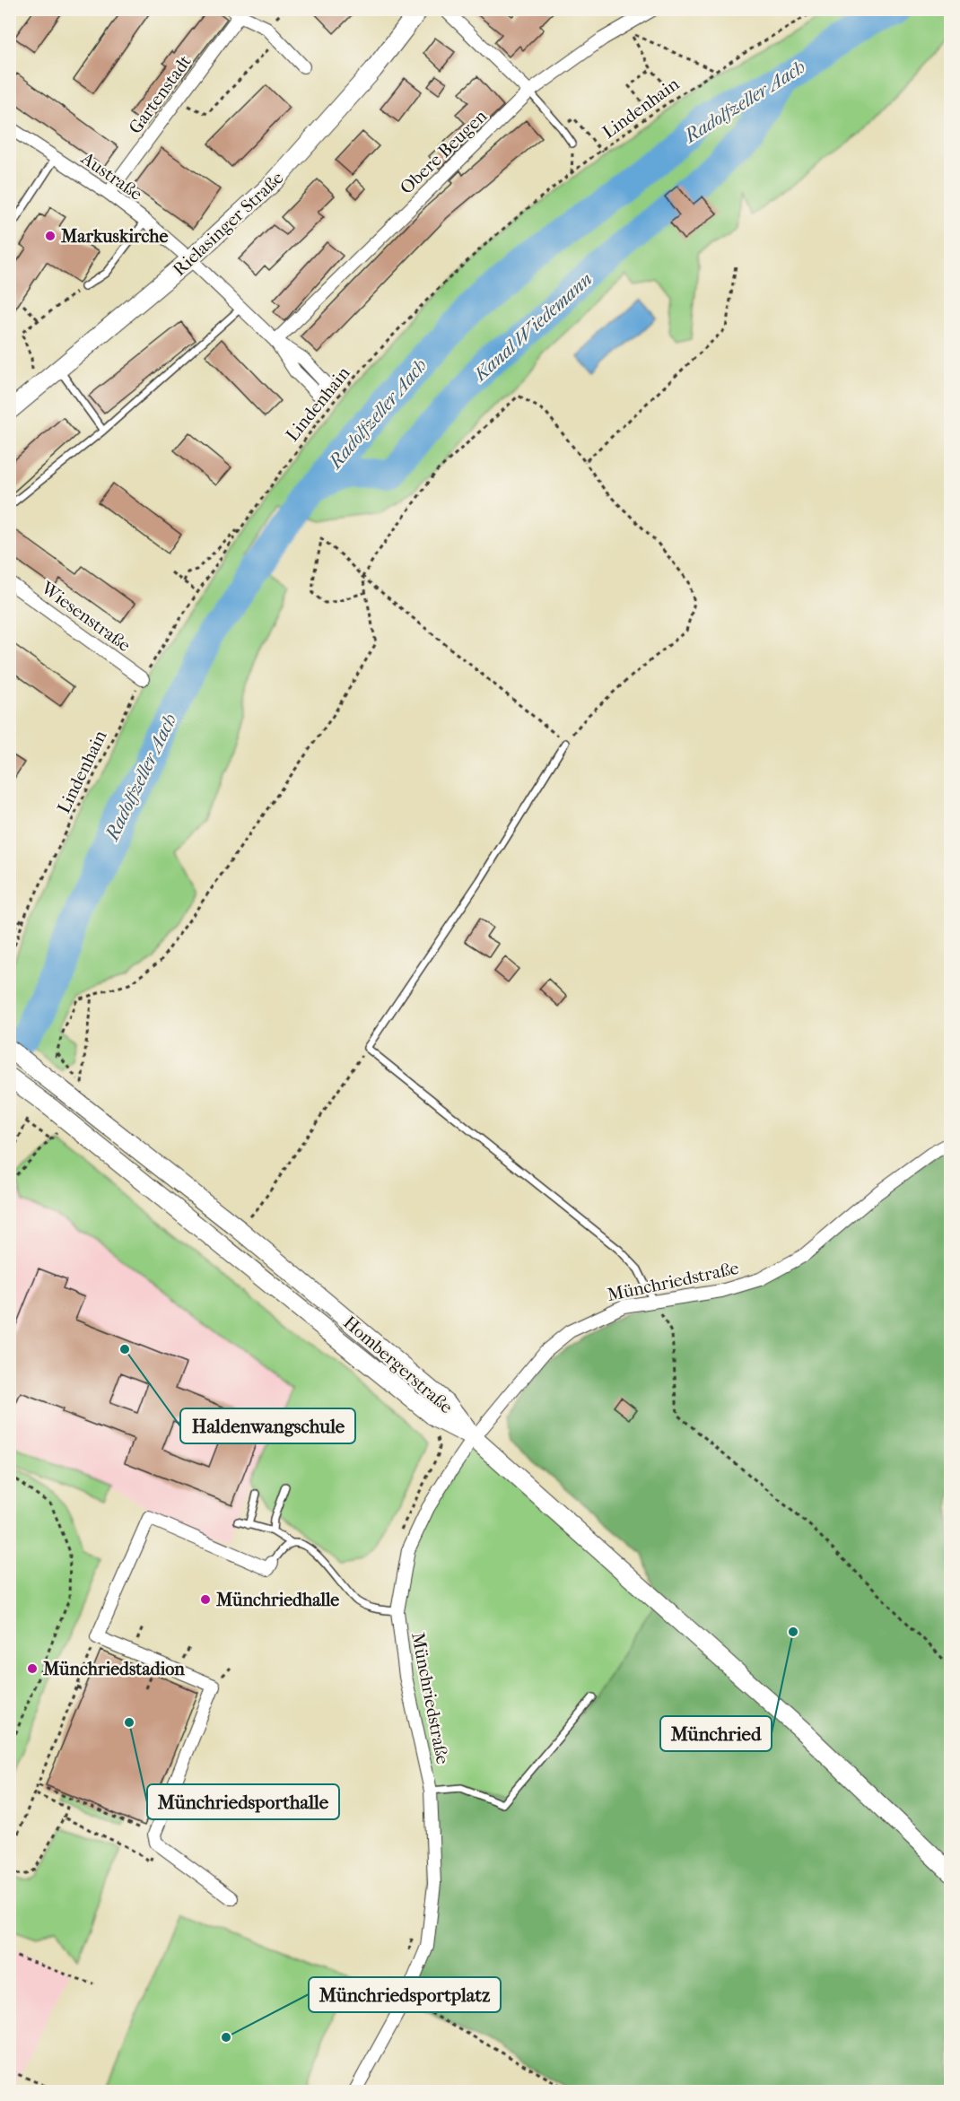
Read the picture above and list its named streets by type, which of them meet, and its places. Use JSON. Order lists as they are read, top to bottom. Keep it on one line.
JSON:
{"streets":{"main road":["Rielasinger Straße","Hombergerstraße"],"street":["Gartenstadt","Obere Beugen","Austraße","Wiesenstraße","Münchriedstraße"],"path":["Lindenhain"]},"crossings":[["Gartenstadt","Austraße"],["Lindenhain","Wiesenstraße"],["Obere Beugen","Austraße"],["Austraße","Rielasinger Straße"],["Münchriedstraße","Hombergerstraße"]],"water":["Radolfzeller Aach","Kanal Wiedemann"],"places":["Markuskirche","Haldenwangschule","Münchriedhalle","Münchried","Münchriedstadion","Münchriedsporthalle","Münchriedsportplatz"]}
